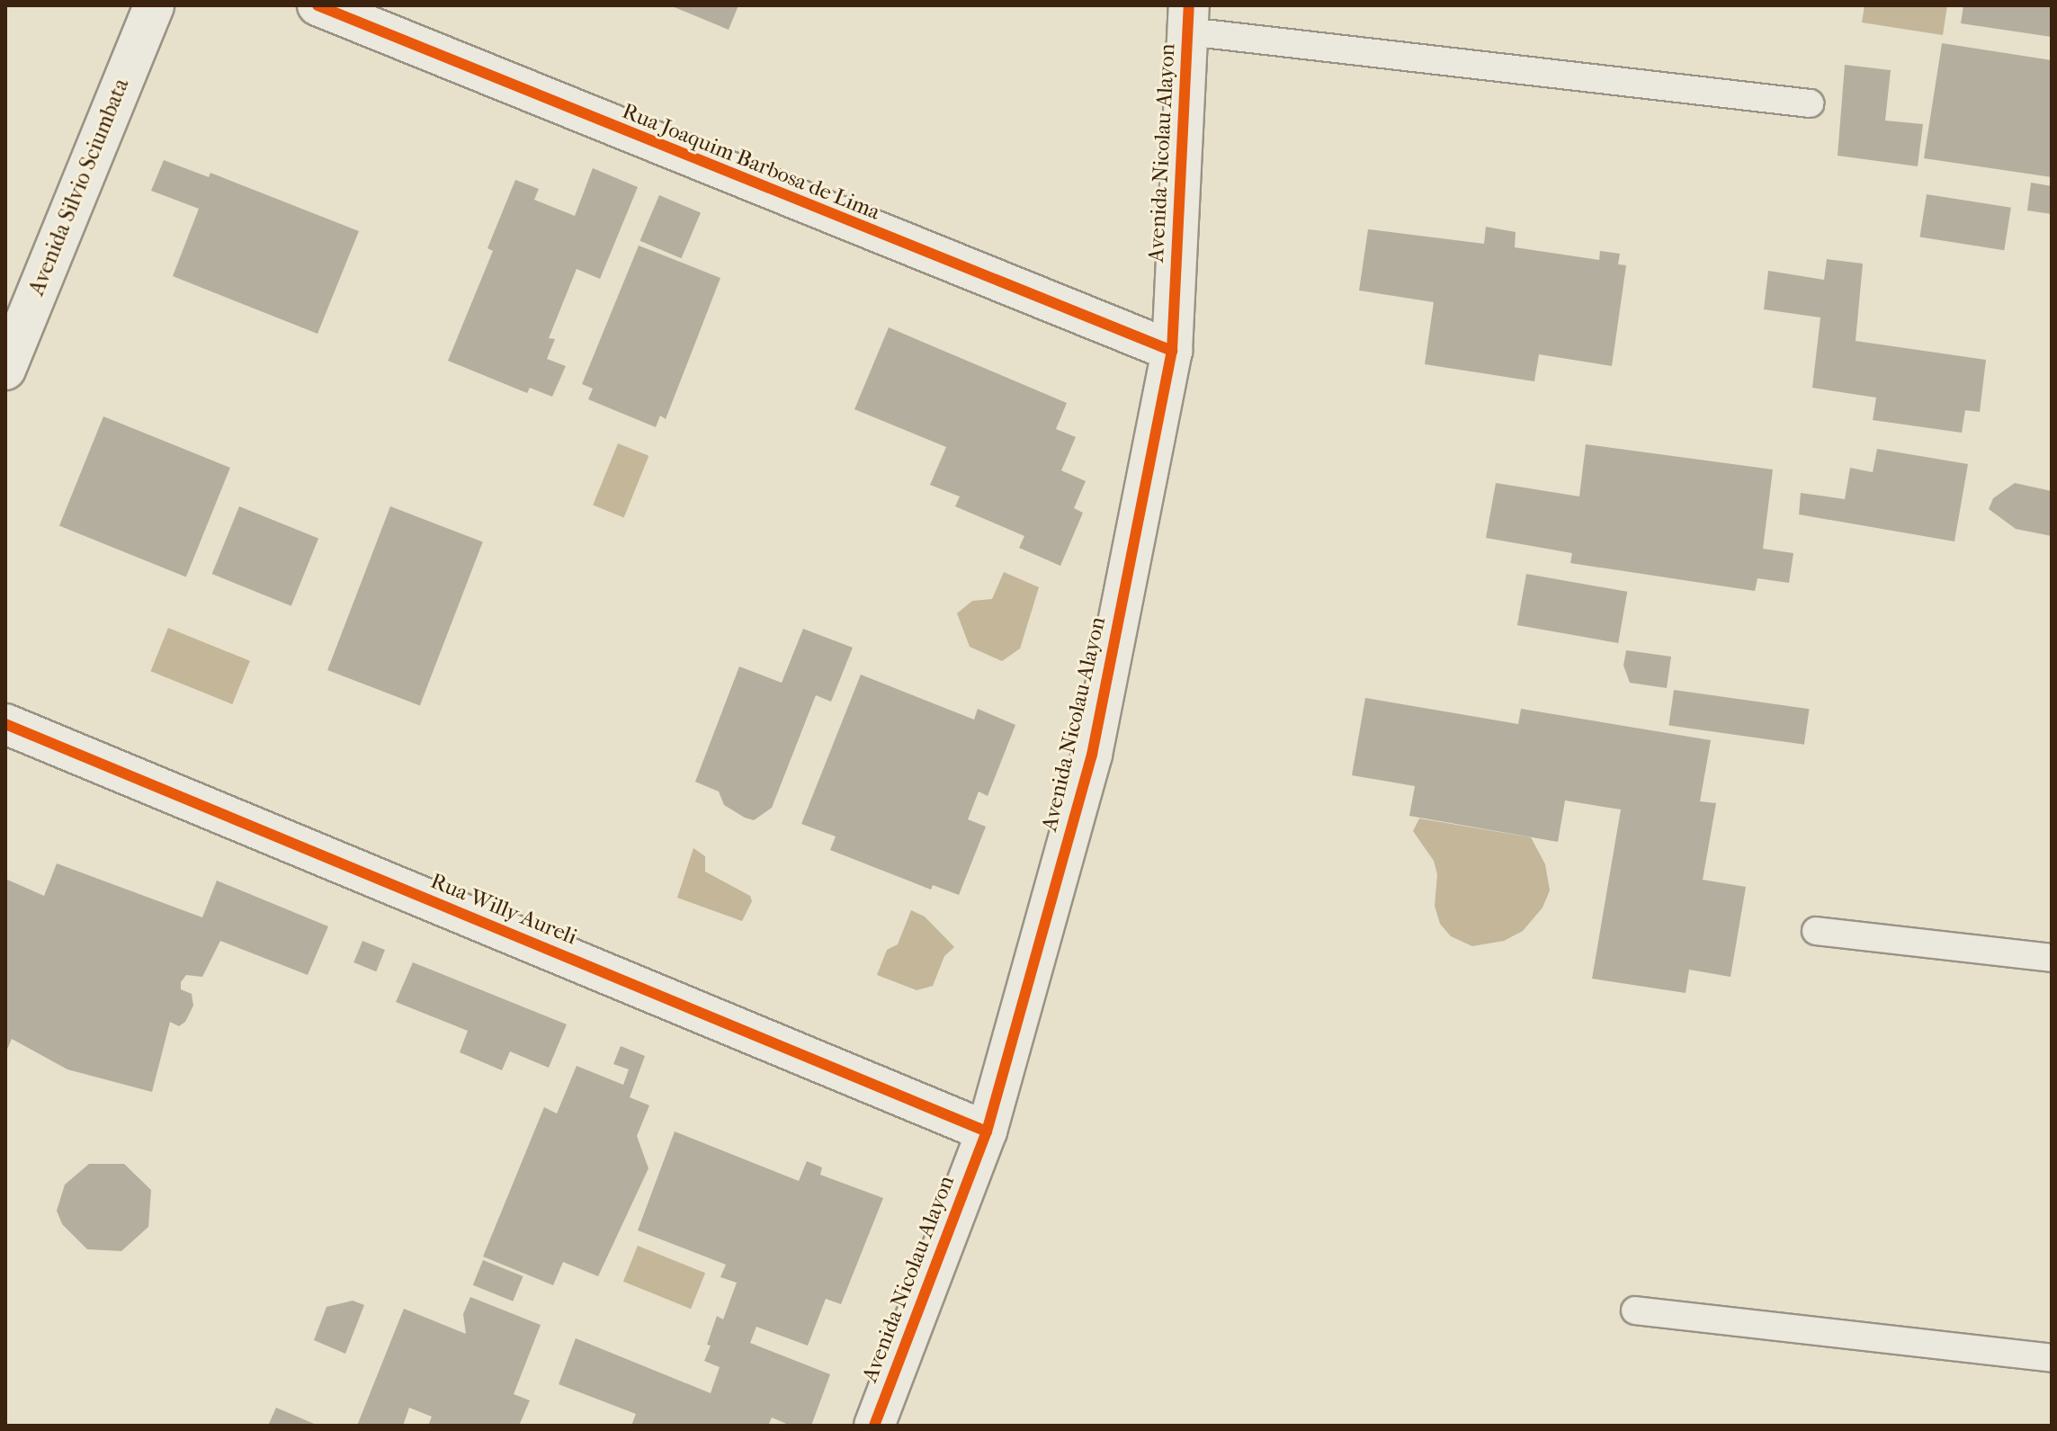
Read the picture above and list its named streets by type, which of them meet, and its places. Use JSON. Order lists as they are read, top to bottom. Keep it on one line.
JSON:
{"streets":{"street":["Avenida Nicolau Alayon","Rua Joaquim Barbosa de Lima","Avenida Silvio Sciumbata","Rua Willy Aureli"]},"crossings":[["Avenida Nicolau Alayon","Rua Joaquim Barbosa de Lima"],["Avenida Nicolau Alayon","Rua Willy Aureli"]]}
